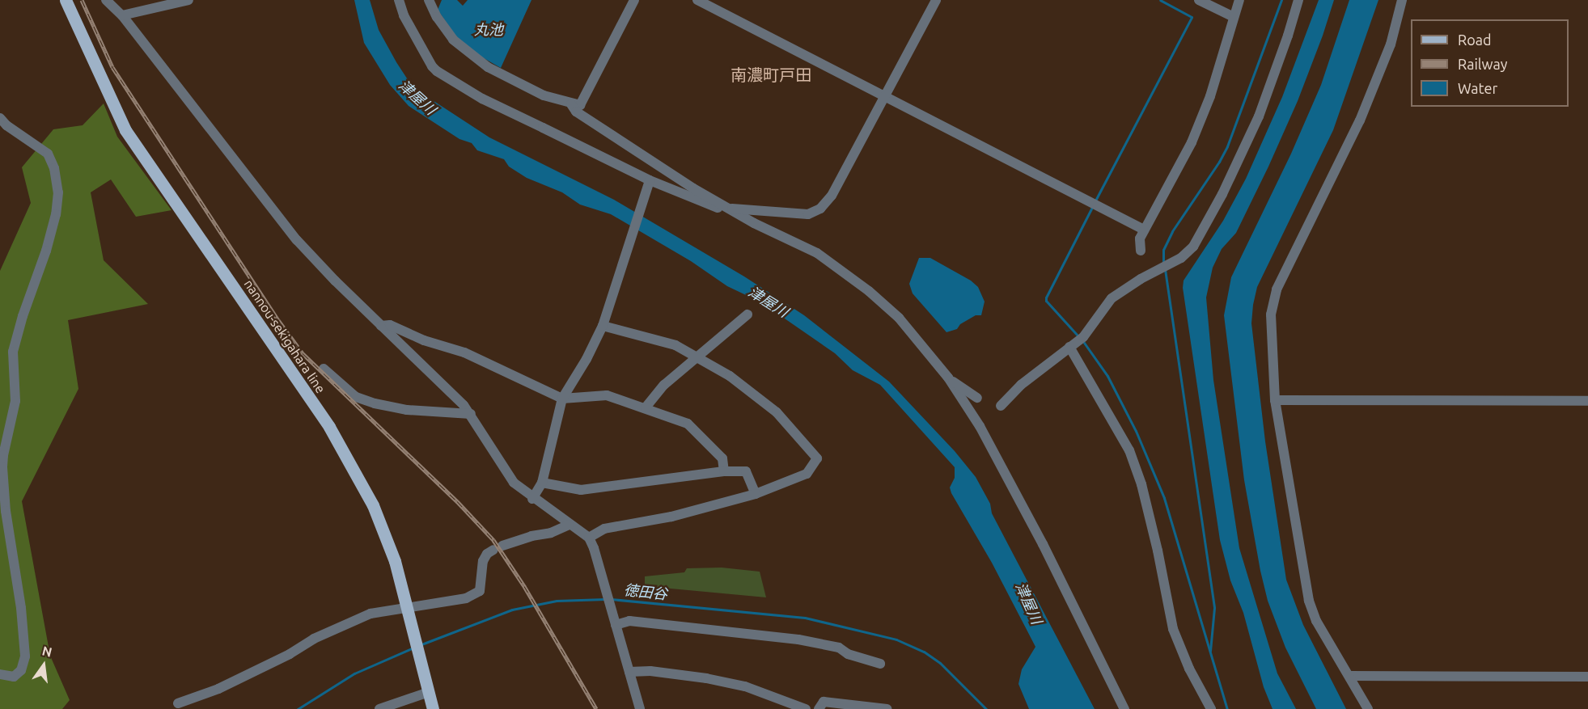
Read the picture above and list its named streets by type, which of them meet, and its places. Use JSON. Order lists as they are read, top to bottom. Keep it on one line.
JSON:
{"streets":{"main road":["nannou-sekigahara line"]},"districts":["南濃町戸田"],"water":["丸池","津屋川","徳田谷"],"legend":["Road","Railway","Water"],"north":"top"}
